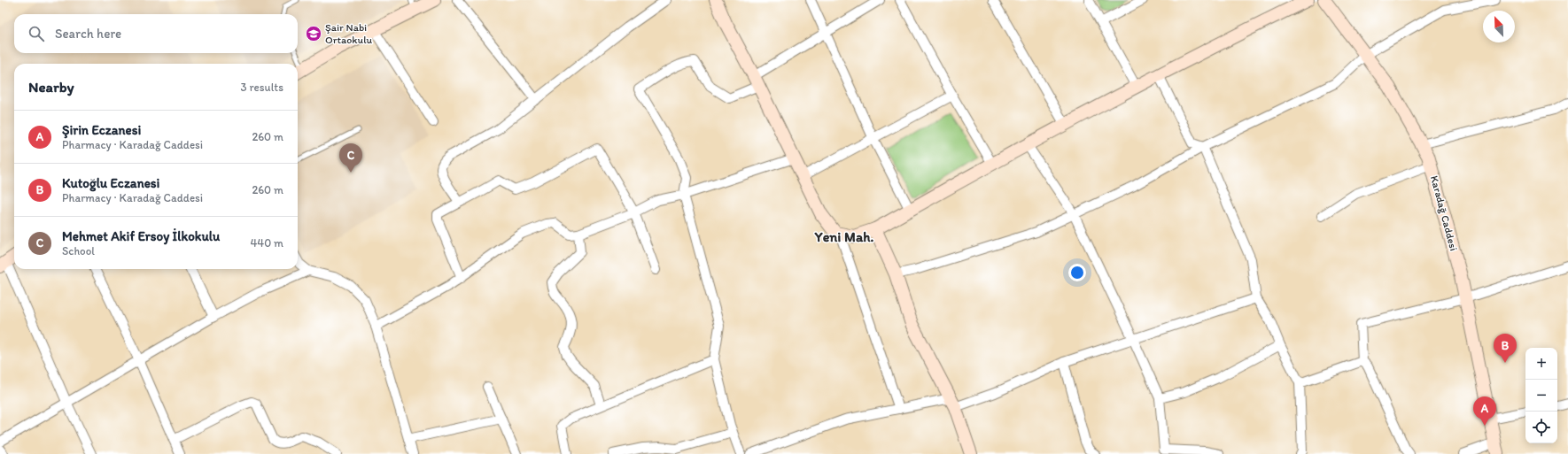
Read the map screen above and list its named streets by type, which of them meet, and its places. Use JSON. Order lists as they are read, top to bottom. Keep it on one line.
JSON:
{"streets":{"street":["Karadağ Caddesi"]},"districts":["Yeni Mah."],"places":{"school or university":["Şair Nabi Ortaokulu"]},"north":"top left","page":{"search":"Search here","heading":["Nearby","3 results"],"list":[{"mark":"A","name":"Şirin Eczanesi","note":"Pharmacy · Karadağ Caddesi","value":"260 m"},{"mark":"B","name":"Kutoğlu Eczanesi","note":"Pharmacy · Karadağ Caddesi","value":"260 m"},{"mark":"C","name":"Mehmet Akif Ersoy İlkokulu","note":"School","value":"440 m"}],"pins":["C","B","A"],"map_buttons":["+","−"]}}
